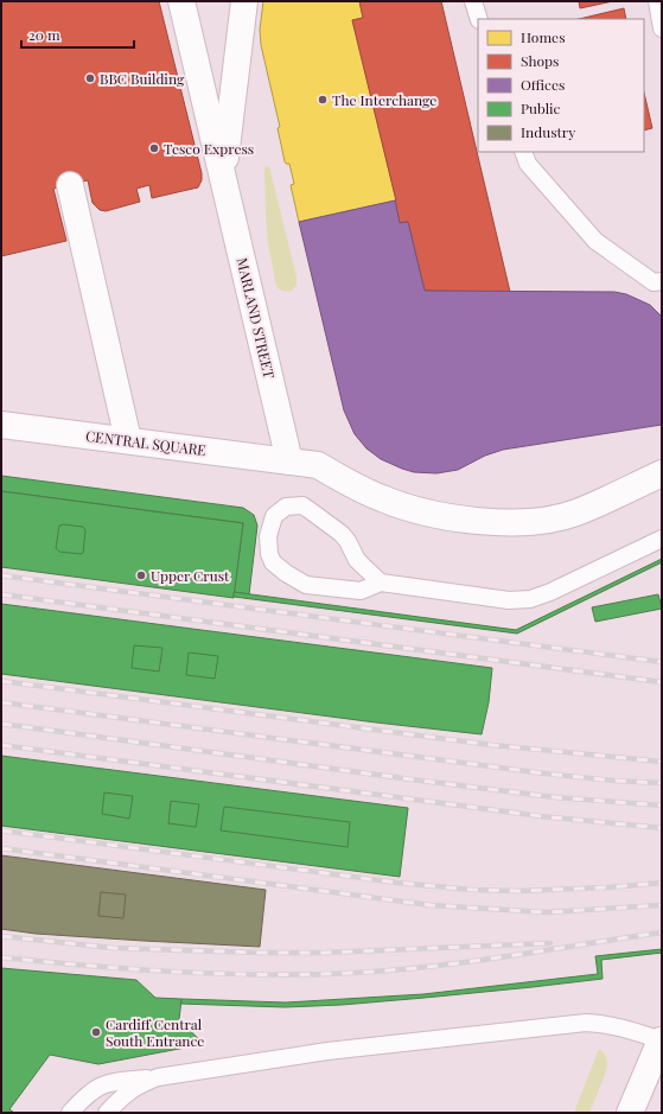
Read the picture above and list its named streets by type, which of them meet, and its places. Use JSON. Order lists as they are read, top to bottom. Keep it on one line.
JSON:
{"streets":{"street":["MARLAND STREET","CENTRAL SQUARE"]},"crossings":[["MARLAND STREET","CENTRAL SQUARE"]],"places":["BBC Building","The Interchange","Tesco Express","Upper Crust","Cardiff Central South Entrance"],"legend":["Homes","Shops","Offices","Public","Industry"],"scale_bar":"20 m"}
